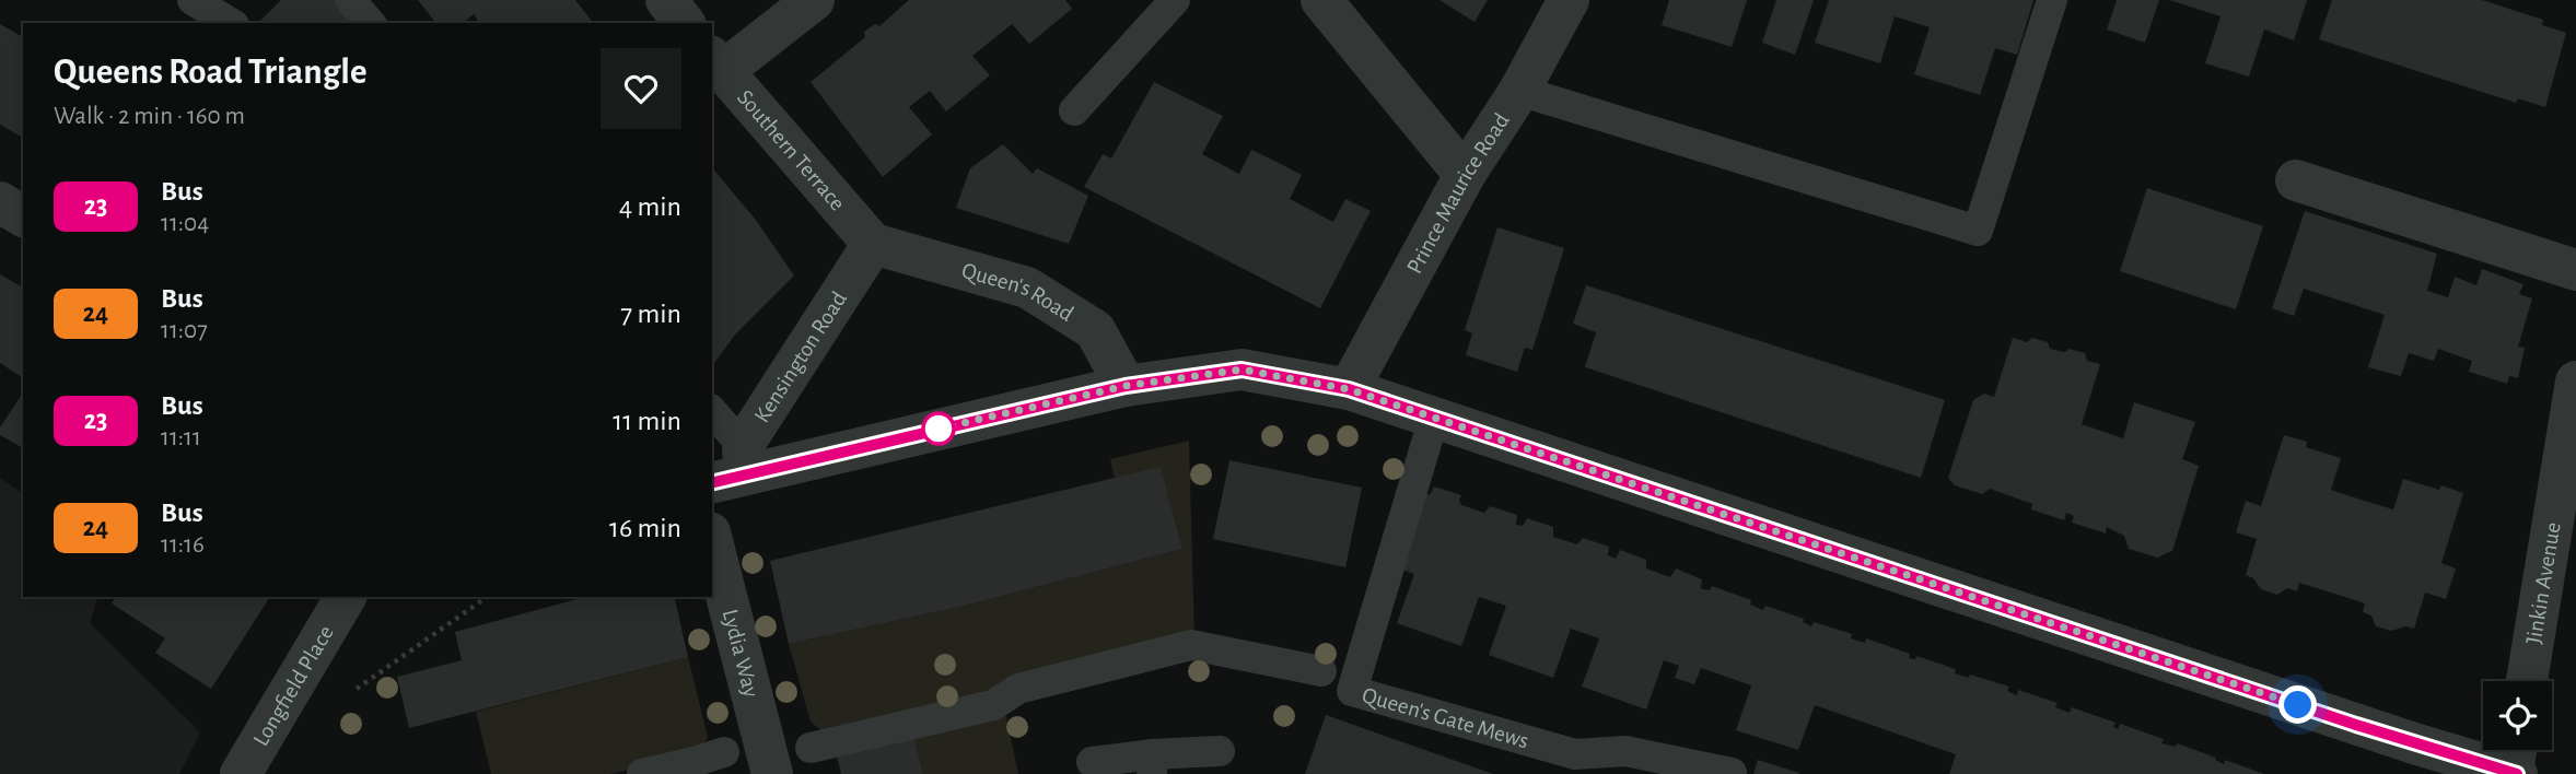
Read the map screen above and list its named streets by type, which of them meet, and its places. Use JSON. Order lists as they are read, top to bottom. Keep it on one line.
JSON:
{"streets":{"street":["Southern Terrace","Prince Maurice Road","Queen's Road","Kensington Road","Jinkin Avenue","Lydia Way","Longfield Place"],"lane":["Queen's Gate Mews"]},"crossings":[["Southern Terrace","Queen's Road"],["Southern Terrace","Kensington Road"],["Queen's Road","Kensington Road"]],"lines":["bus line 23"],"page":{"heading":["Queens Road Triangle","Walk · 2 min · 160 m"],"list":[{"mark":"23","name":"Bus","note":"11:04","value":"4 min"},{"mark":"24","name":"Bus","note":"11:07","value":"7 min"},{"mark":"23","name":"Bus","note":"11:11","value":"11 min"},{"mark":"24","name":"Bus","note":"11:16","value":"16 min"}]}}
